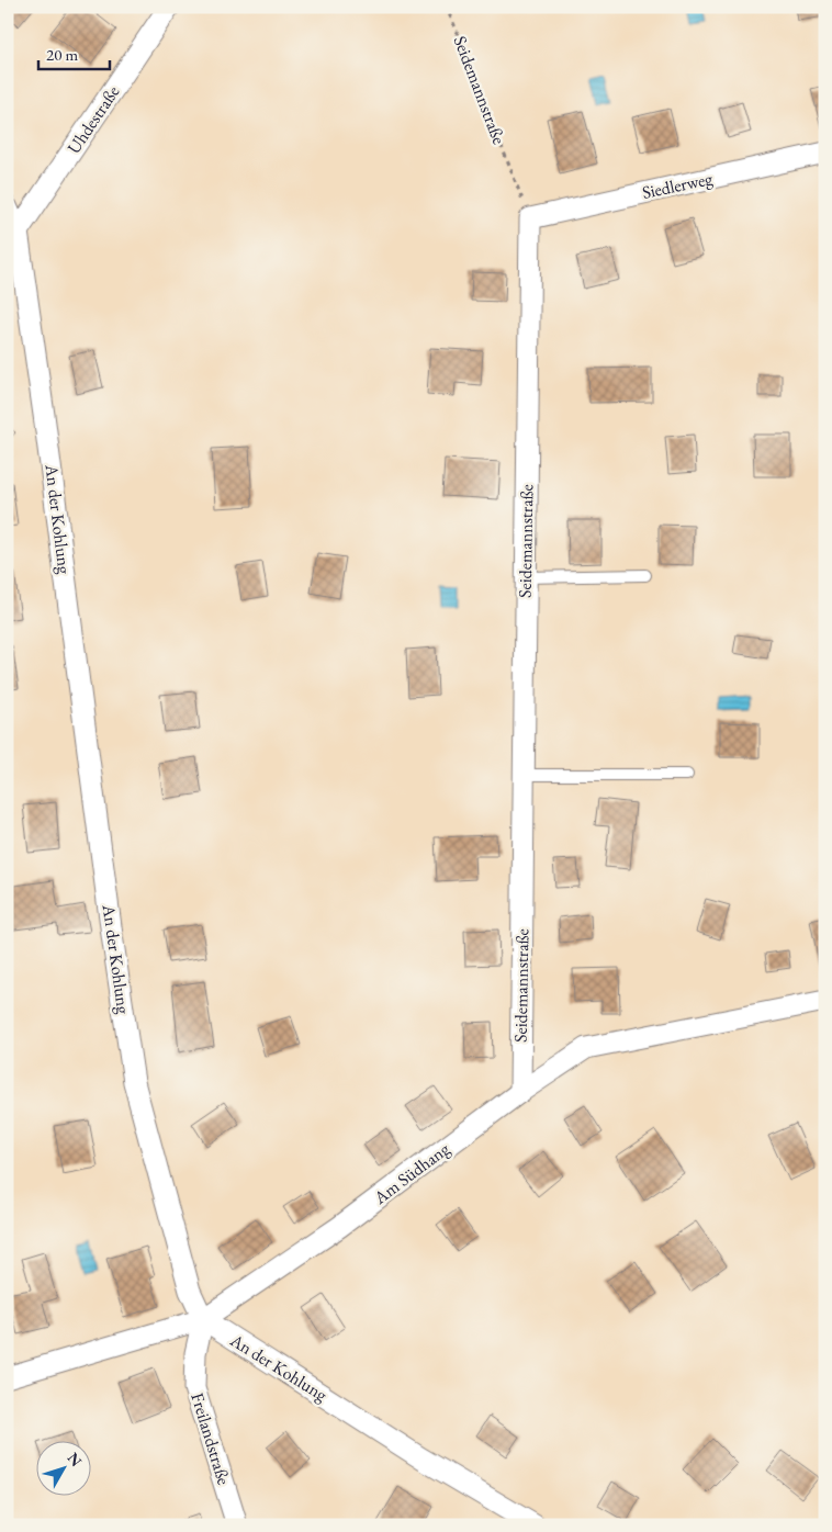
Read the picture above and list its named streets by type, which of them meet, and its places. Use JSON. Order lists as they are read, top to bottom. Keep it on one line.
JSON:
{"streets":{"street":["Seidemannstraße","Uhdestraße","Siedlerweg","An der Kohlung","Am Südhang","Freilandstraße"]},"crossings":[["Seidemannstraße","Siedlerweg"],["Seidemannstraße","Am Südhang"],["Uhdestraße","An der Kohlung"],["An der Kohlung","Am Südhang"],["An der Kohlung","Freilandstraße"],["Am Südhang","Freilandstraße"]],"scale_bar":"20 m","north":"top right"}
